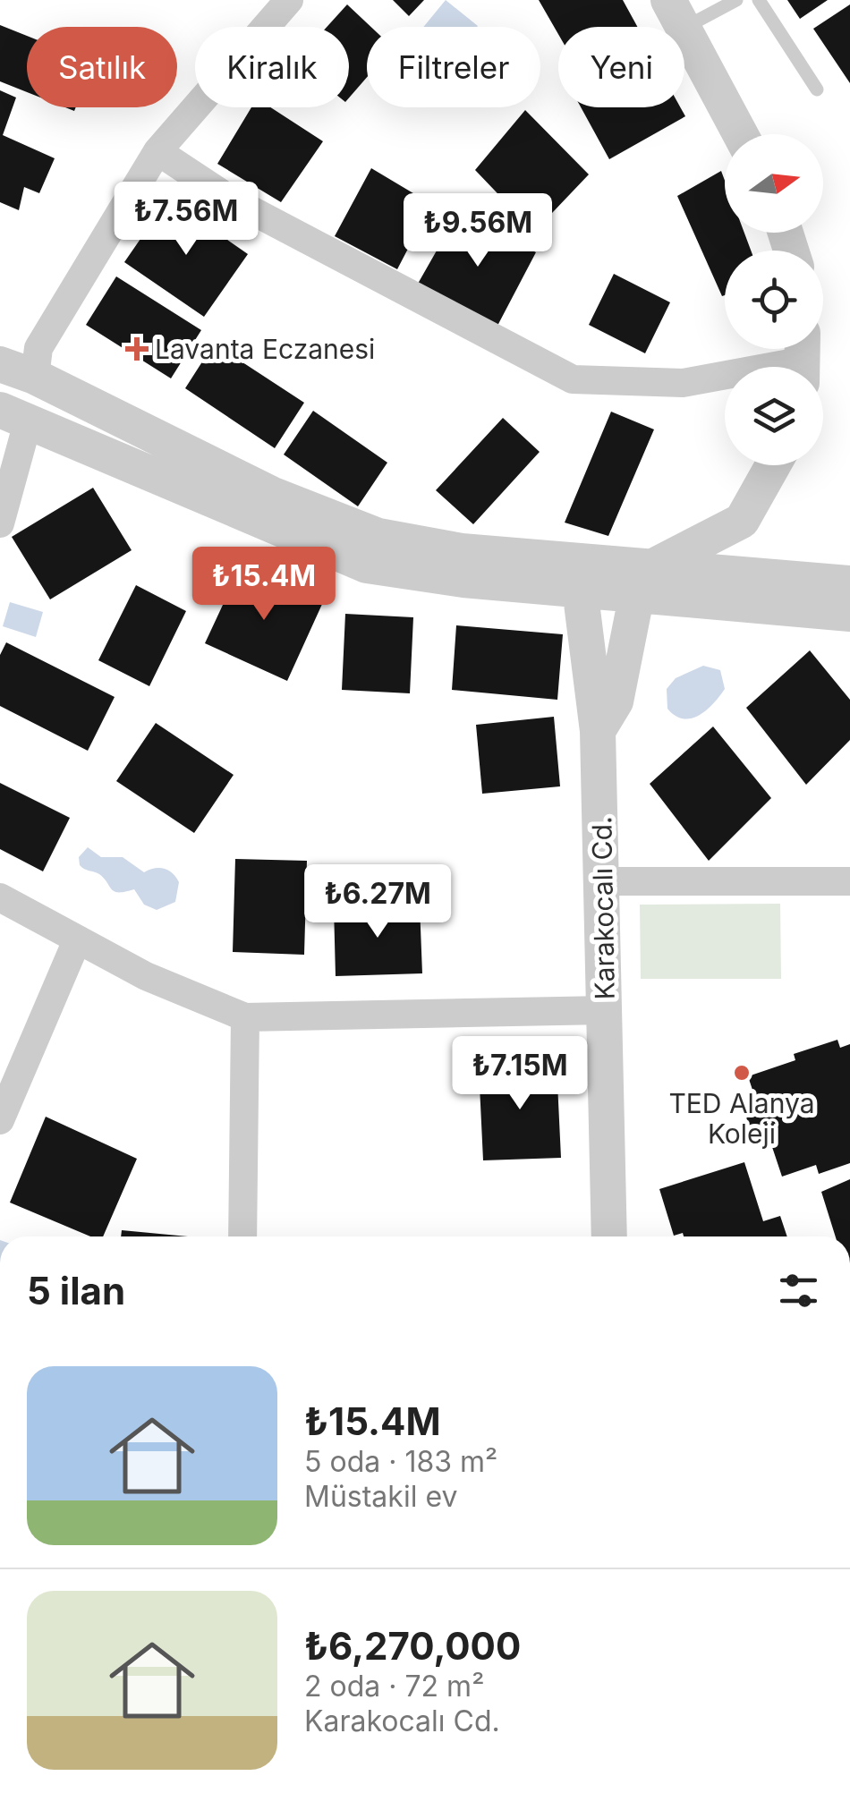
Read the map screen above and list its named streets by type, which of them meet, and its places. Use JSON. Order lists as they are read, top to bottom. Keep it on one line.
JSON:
{"streets":{"street":["Karakocalı Cd."]},"places":{"health":["Lavanta Eczanesi"],"other":["TED Alanya Koleji"]},"north":"right","page":{"chip":["Satılık","Kiralık","Filtreler","Yeni"],"price":["₺7.56M","₺9.56M","₺15.4M","₺6.27M","₺7.15M"],"heading":"5 ilan","list":[{"name":"₺15.4M","note":"5 oda · 183 m² · Müstakil ev"},{"name":"₺6,270,000","note":"2 oda · 72 m² · Karakocalı Cd."}]}}
